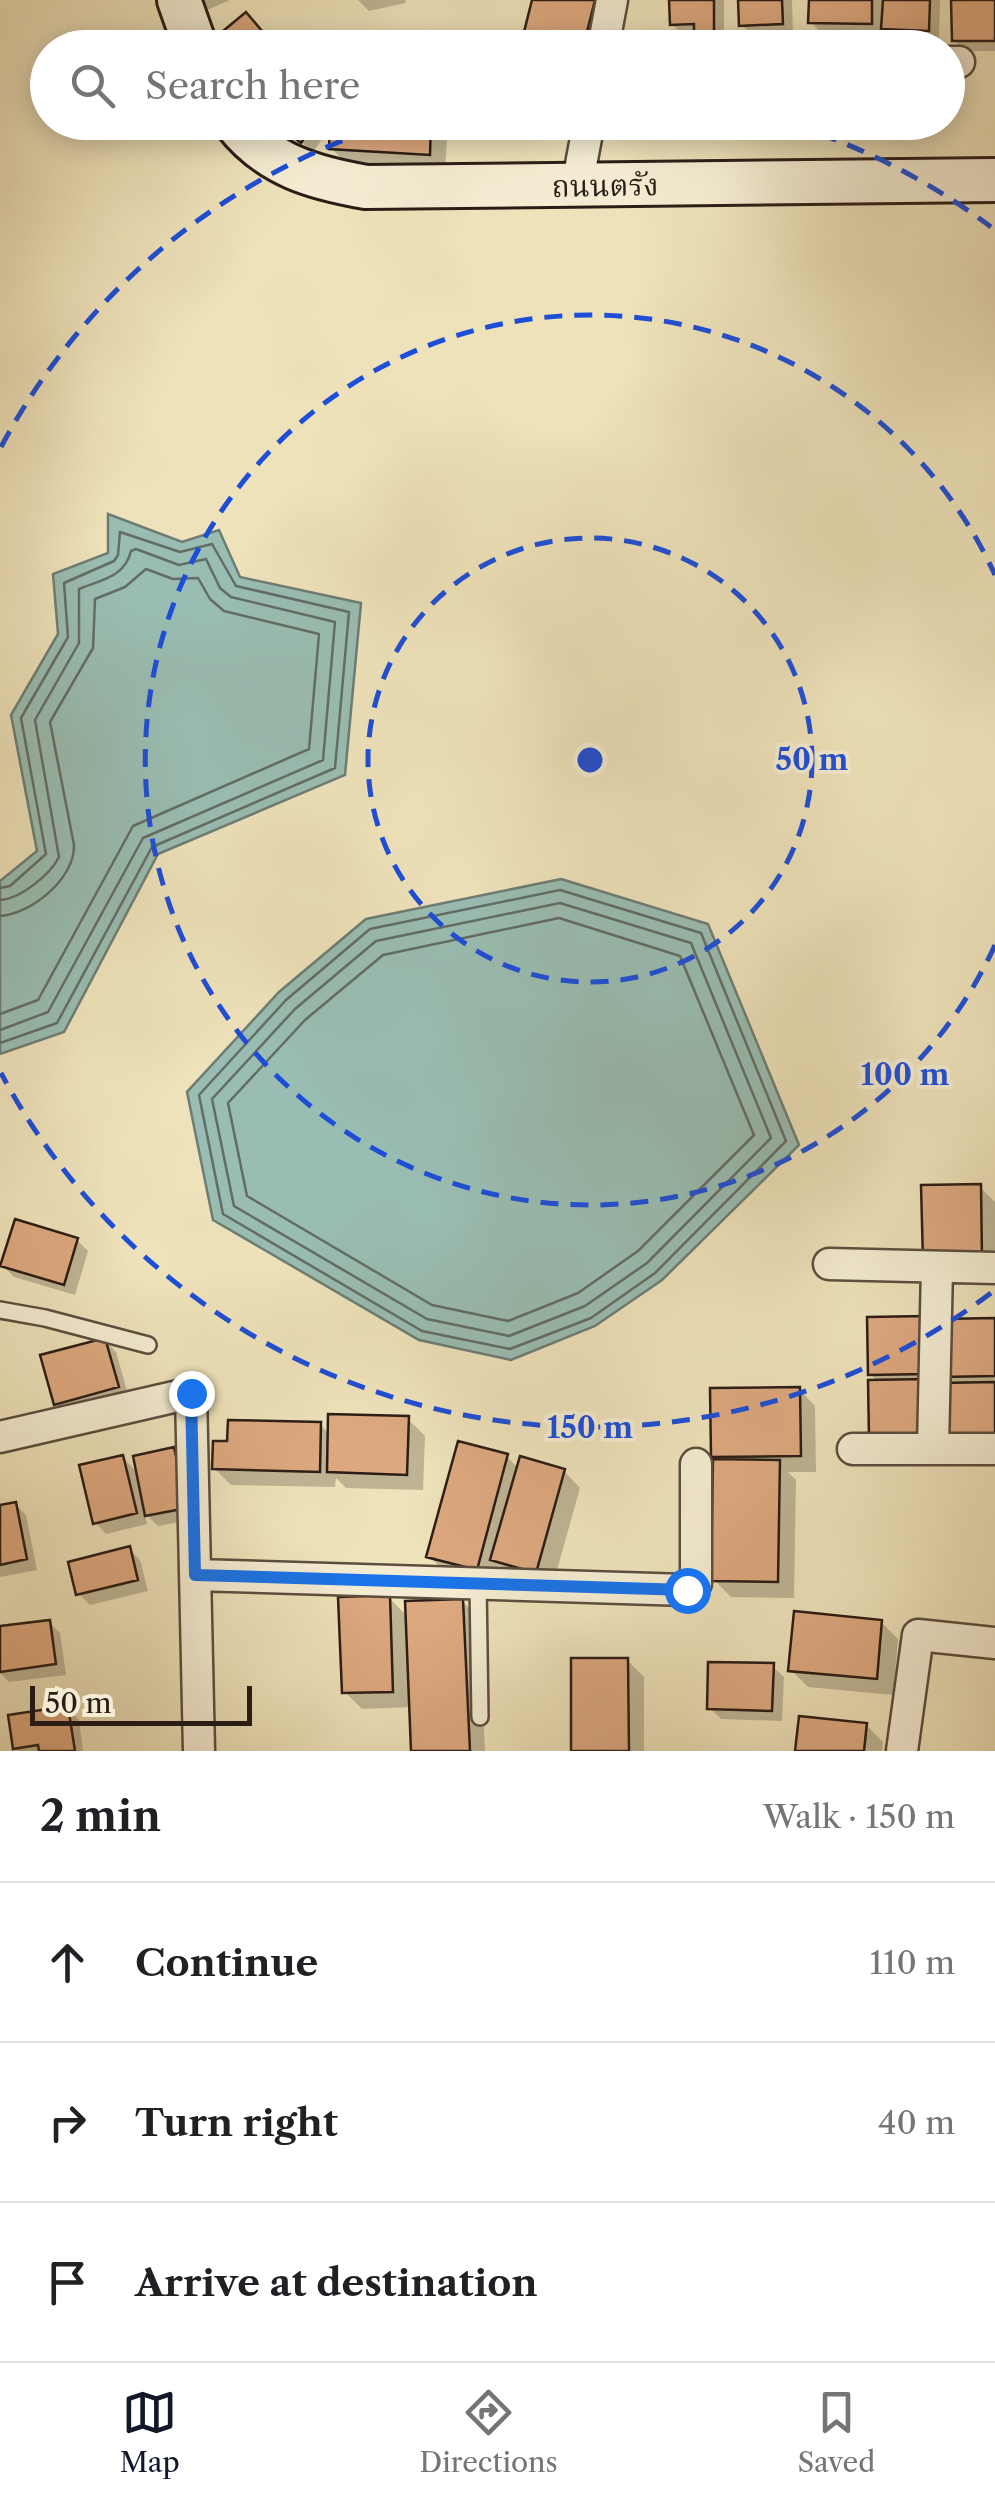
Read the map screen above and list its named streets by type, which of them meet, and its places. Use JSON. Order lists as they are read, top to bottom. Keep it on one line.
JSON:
{"streets":{"street":["ถนนตรัง"]},"scale_bar":"50 m","page":{"search":"Search here","scale":"50 m","heading":["2 min","Walk · 150 m"],"list":[["Continue","110 m"],["Turn right","40 m"],"Arrive at destination"],"nav":["Map","Directions","Saved"]},"rings":["50 m","100 m","150 m"]}
